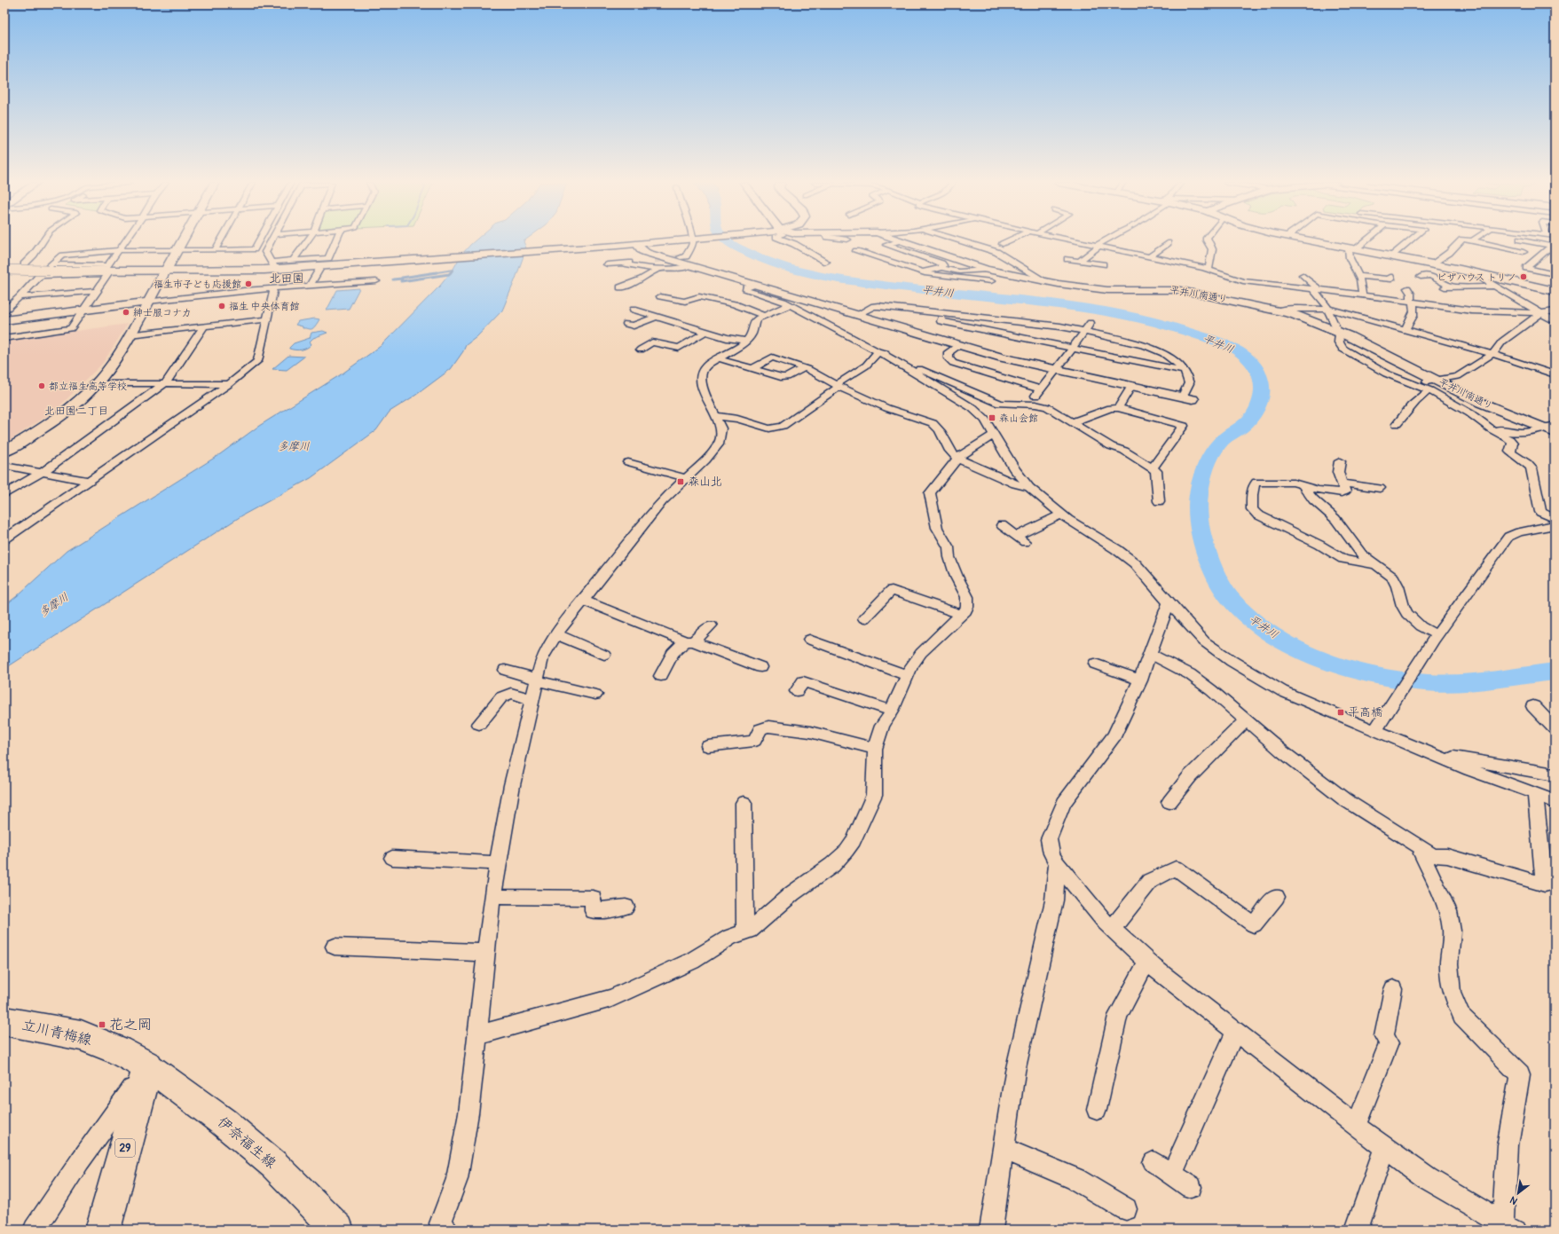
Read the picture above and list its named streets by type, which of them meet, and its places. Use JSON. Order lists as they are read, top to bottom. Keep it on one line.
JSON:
{"streets":{"main road":["立川青梅線","29"],"street":["平井川南通り","伊奈福生線"]},"crossings":[["立川青梅線","伊奈福生線"],["立川青梅線","29"],["伊奈福生線","29"]],"districts":["北田園","北田園二丁目"],"water":["平井川","多摩川"],"places":{"other":["ピザハウス トリノ","福生市子ども応援館","福生 中央体育館","紳士服コナカ","都立福生高等学校"],"transit":["森山会館","森山北","平高橋","花之岡"]},"north":"bottom left"}
